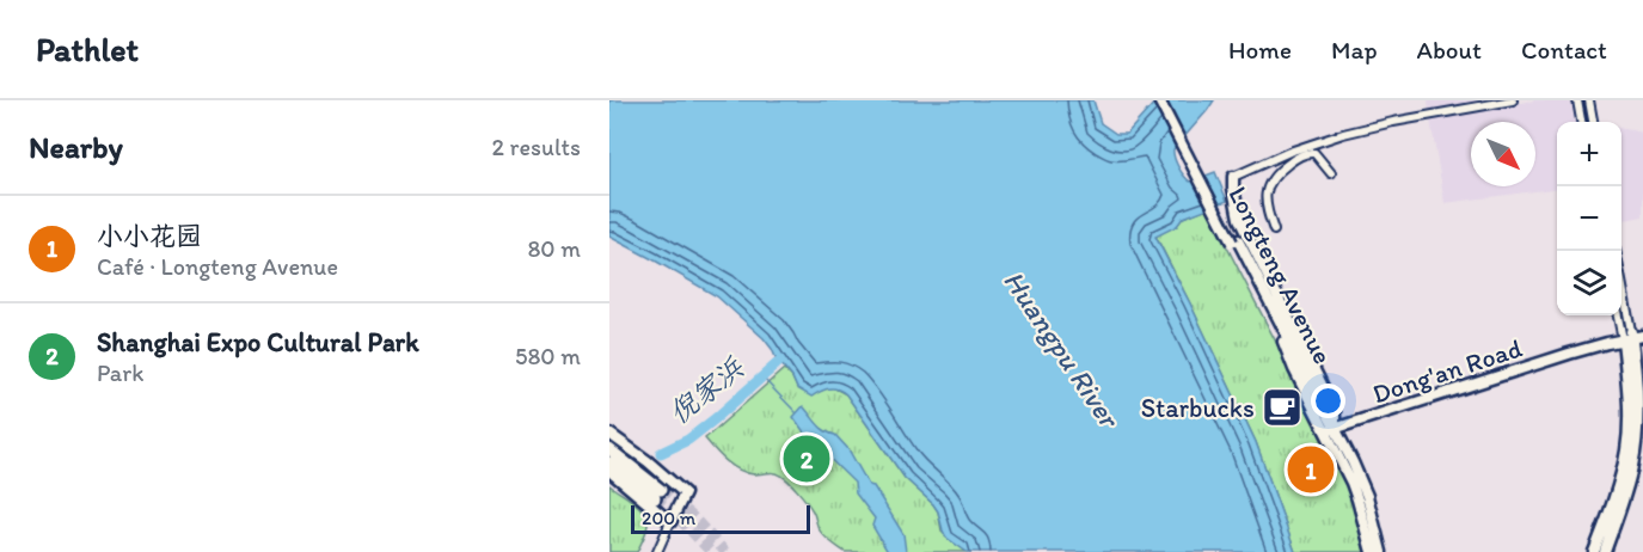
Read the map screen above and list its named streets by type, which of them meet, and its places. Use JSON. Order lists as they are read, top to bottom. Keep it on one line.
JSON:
{"streets":{"street":["Longteng Avenue","Dong'an Road"]},"crossings":[["Longteng Avenue","Dong'an Road"]],"water":["Huangpu River","倪家浜"],"places":{"cafe":["Starbucks"]},"scale_bar":"200 m","north":"bottom right","page":{"header":"Pathlet","nav":["Home","Map","About","Contact"],"heading":["Nearby","2 results"],"map_buttons":["+","−"],"list":[{"mark":"1","name":"小小花园","note":"Café · Longteng Avenue","value":"80 m"},{"mark":"2","name":"Shanghai Expo Cultural Park","note":"Park","value":"580 m"}],"pins":["2","1"],"scale":"200 m"}}
